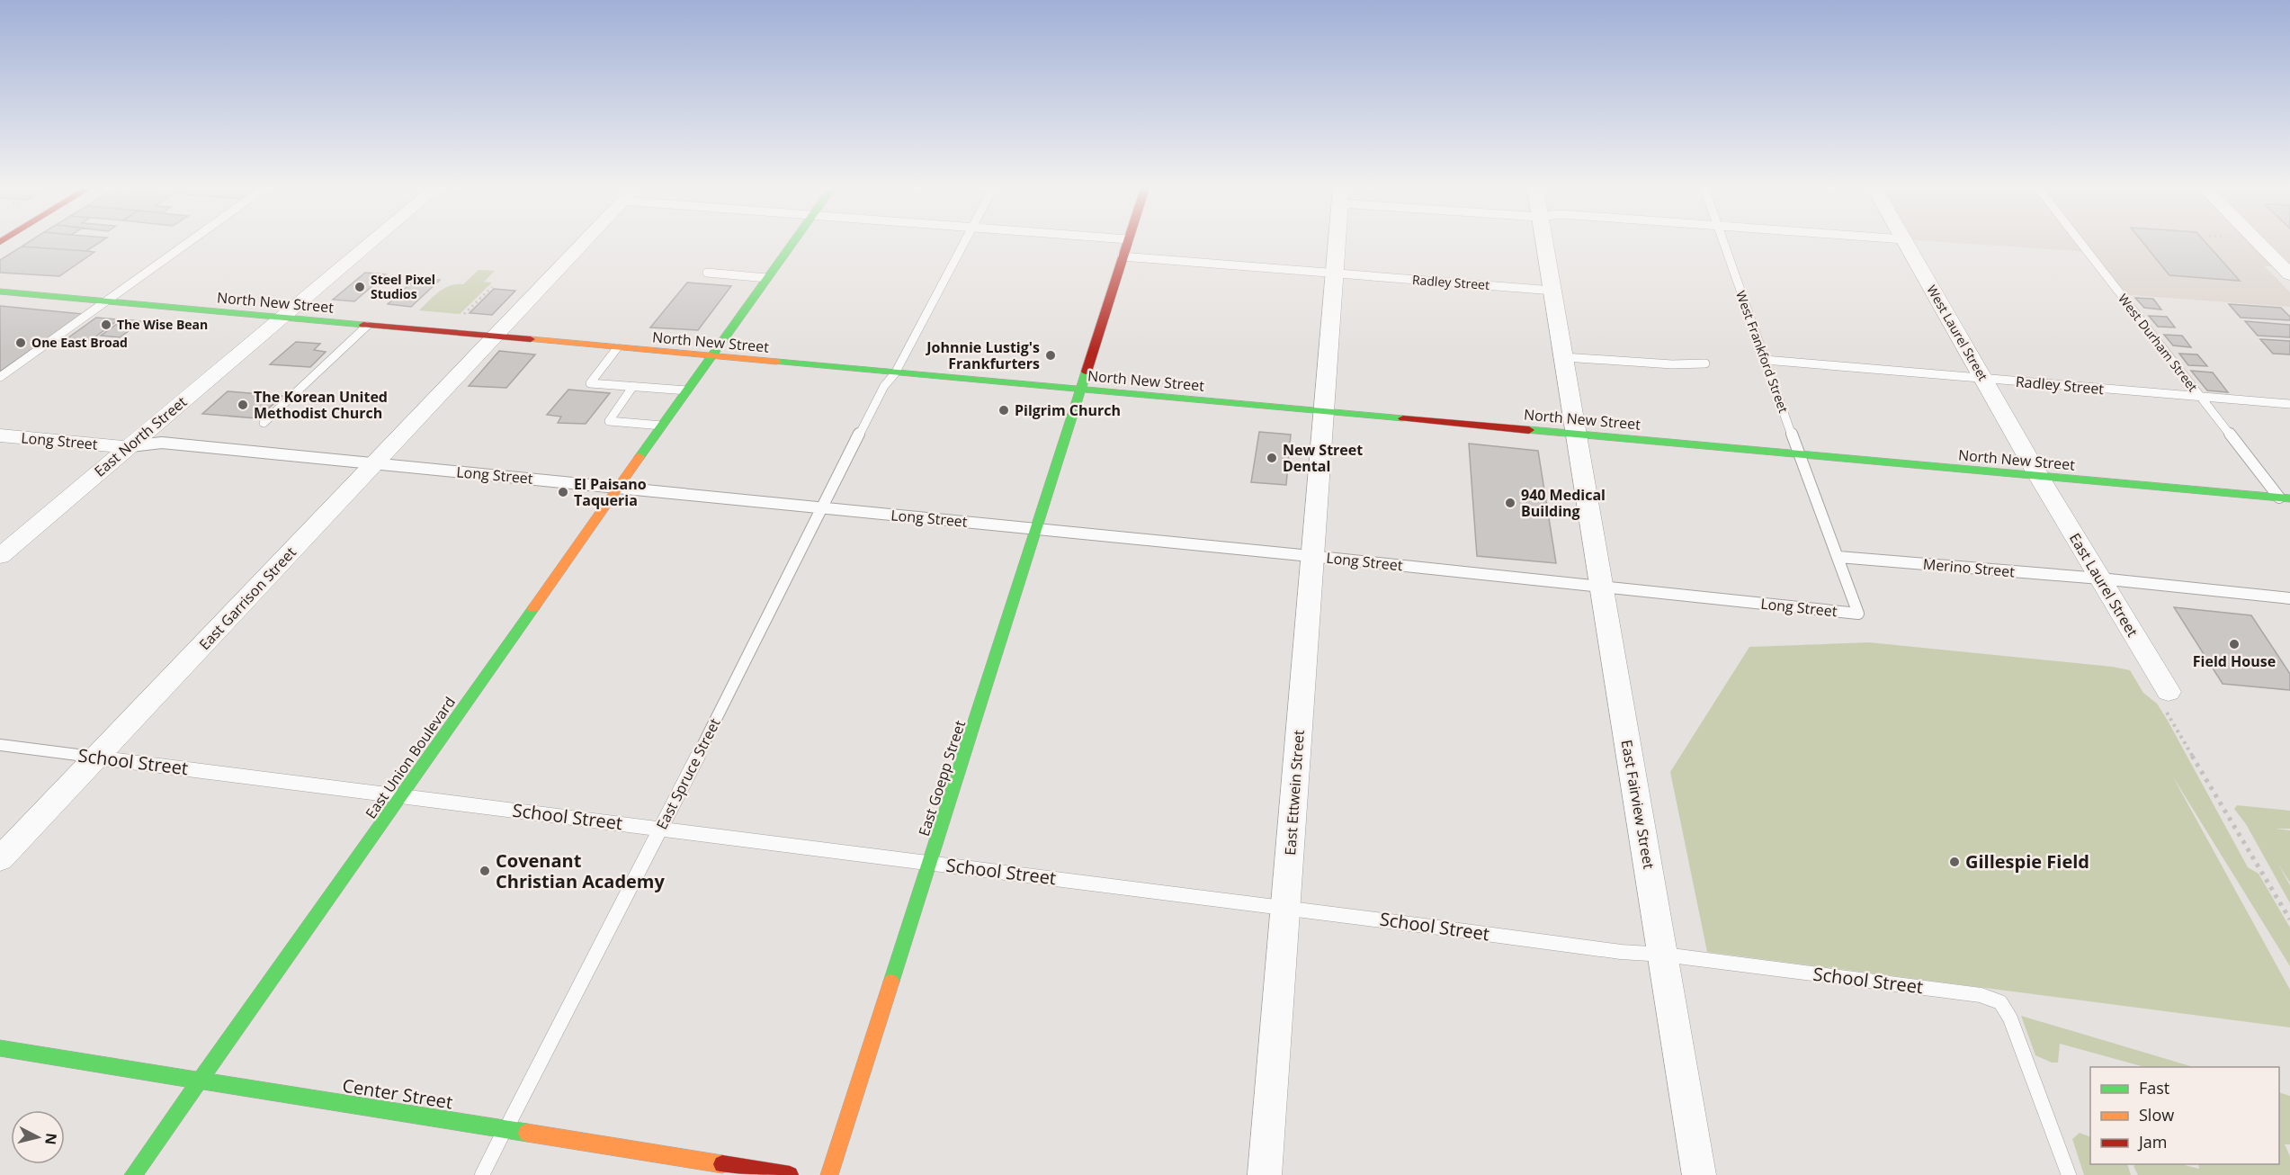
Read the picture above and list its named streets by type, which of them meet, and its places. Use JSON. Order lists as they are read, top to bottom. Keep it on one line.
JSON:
{"streets":{"main road":["North New Street","East Union Boulevard","East Goepp Street","Center Street"],"street":["West Laurel Street","East North Street","Long Street","East Laurel Street","East Garrison Street","East Ettwein Street","East Fairview Street"],"lane":["Radley Street","West Durham Street","West Frankford Street","Merino Street","School Street","East Spruce Street"]},"crossings":[["Radley Street","West Laurel Street"],["Radley Street","West Durham Street"],["Radley Street","West Frankford Street"],["Radley Street","East Goepp Street"],["Radley Street","East Ettwein Street"],["Radley Street","East Fairview Street"],["North New Street","West Laurel Street"],["North New Street","West Durham Street"],["North New Street","West Frankford Street"],["North New Street","East North Street"],["North New Street","East Laurel Street"],["North New Street","East Garrison Street"],["North New Street","East Union Boulevard"],["North New Street","East Spruce Street"],["North New Street","East Goepp Street"],["North New Street","East Ettwein Street"],["North New Street","East Fairview Street"],["West Laurel Street","East Laurel Street"],["West Frankford Street","Long Street"],["West Frankford Street","Merino Street"],["East North Street","Long Street"],["Long Street","East Garrison Street"],["Long Street","East Union Boulevard"],["Long Street","East Spruce Street"],["Long Street","East Goepp Street"],["Long Street","East Ettwein Street"],["Long Street","East Fairview Street"],["Merino Street","East Laurel Street"],["East Garrison Street","School Street"],["East Union Boulevard","School Street"],["East Union Boulevard","Center Street"],["School Street","East Spruce Street"],["School Street","East Goepp Street"],["School Street","East Ettwein Street"],["School Street","East Fairview Street"],["East Spruce Street","Center Street"]],"places":["Steel Pixel Studios","The Wise Bean","One East Broad","Johnnie Lustig's Frankfurters","The Korean United Methodist Church","Pilgrim Church","New Street Dental","El Paisano Taqueria","940 Medical Building","Field House","Gillespie Field","Covenant Christian Academy"],"legend":["Fast","Slow","Jam"],"north":"right"}
